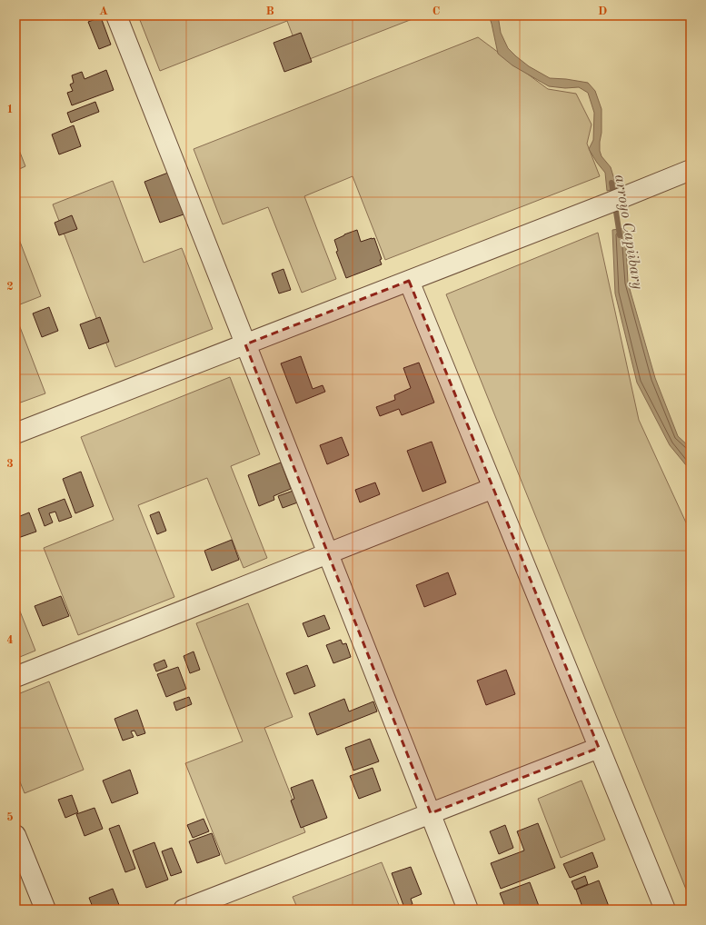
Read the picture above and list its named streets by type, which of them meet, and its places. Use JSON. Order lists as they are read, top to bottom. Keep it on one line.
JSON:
{"water":["arroyo Capiibary"],"grid":{"columns":["A","B","C","D"],"rows":["1","2","3","4","5"]}}
